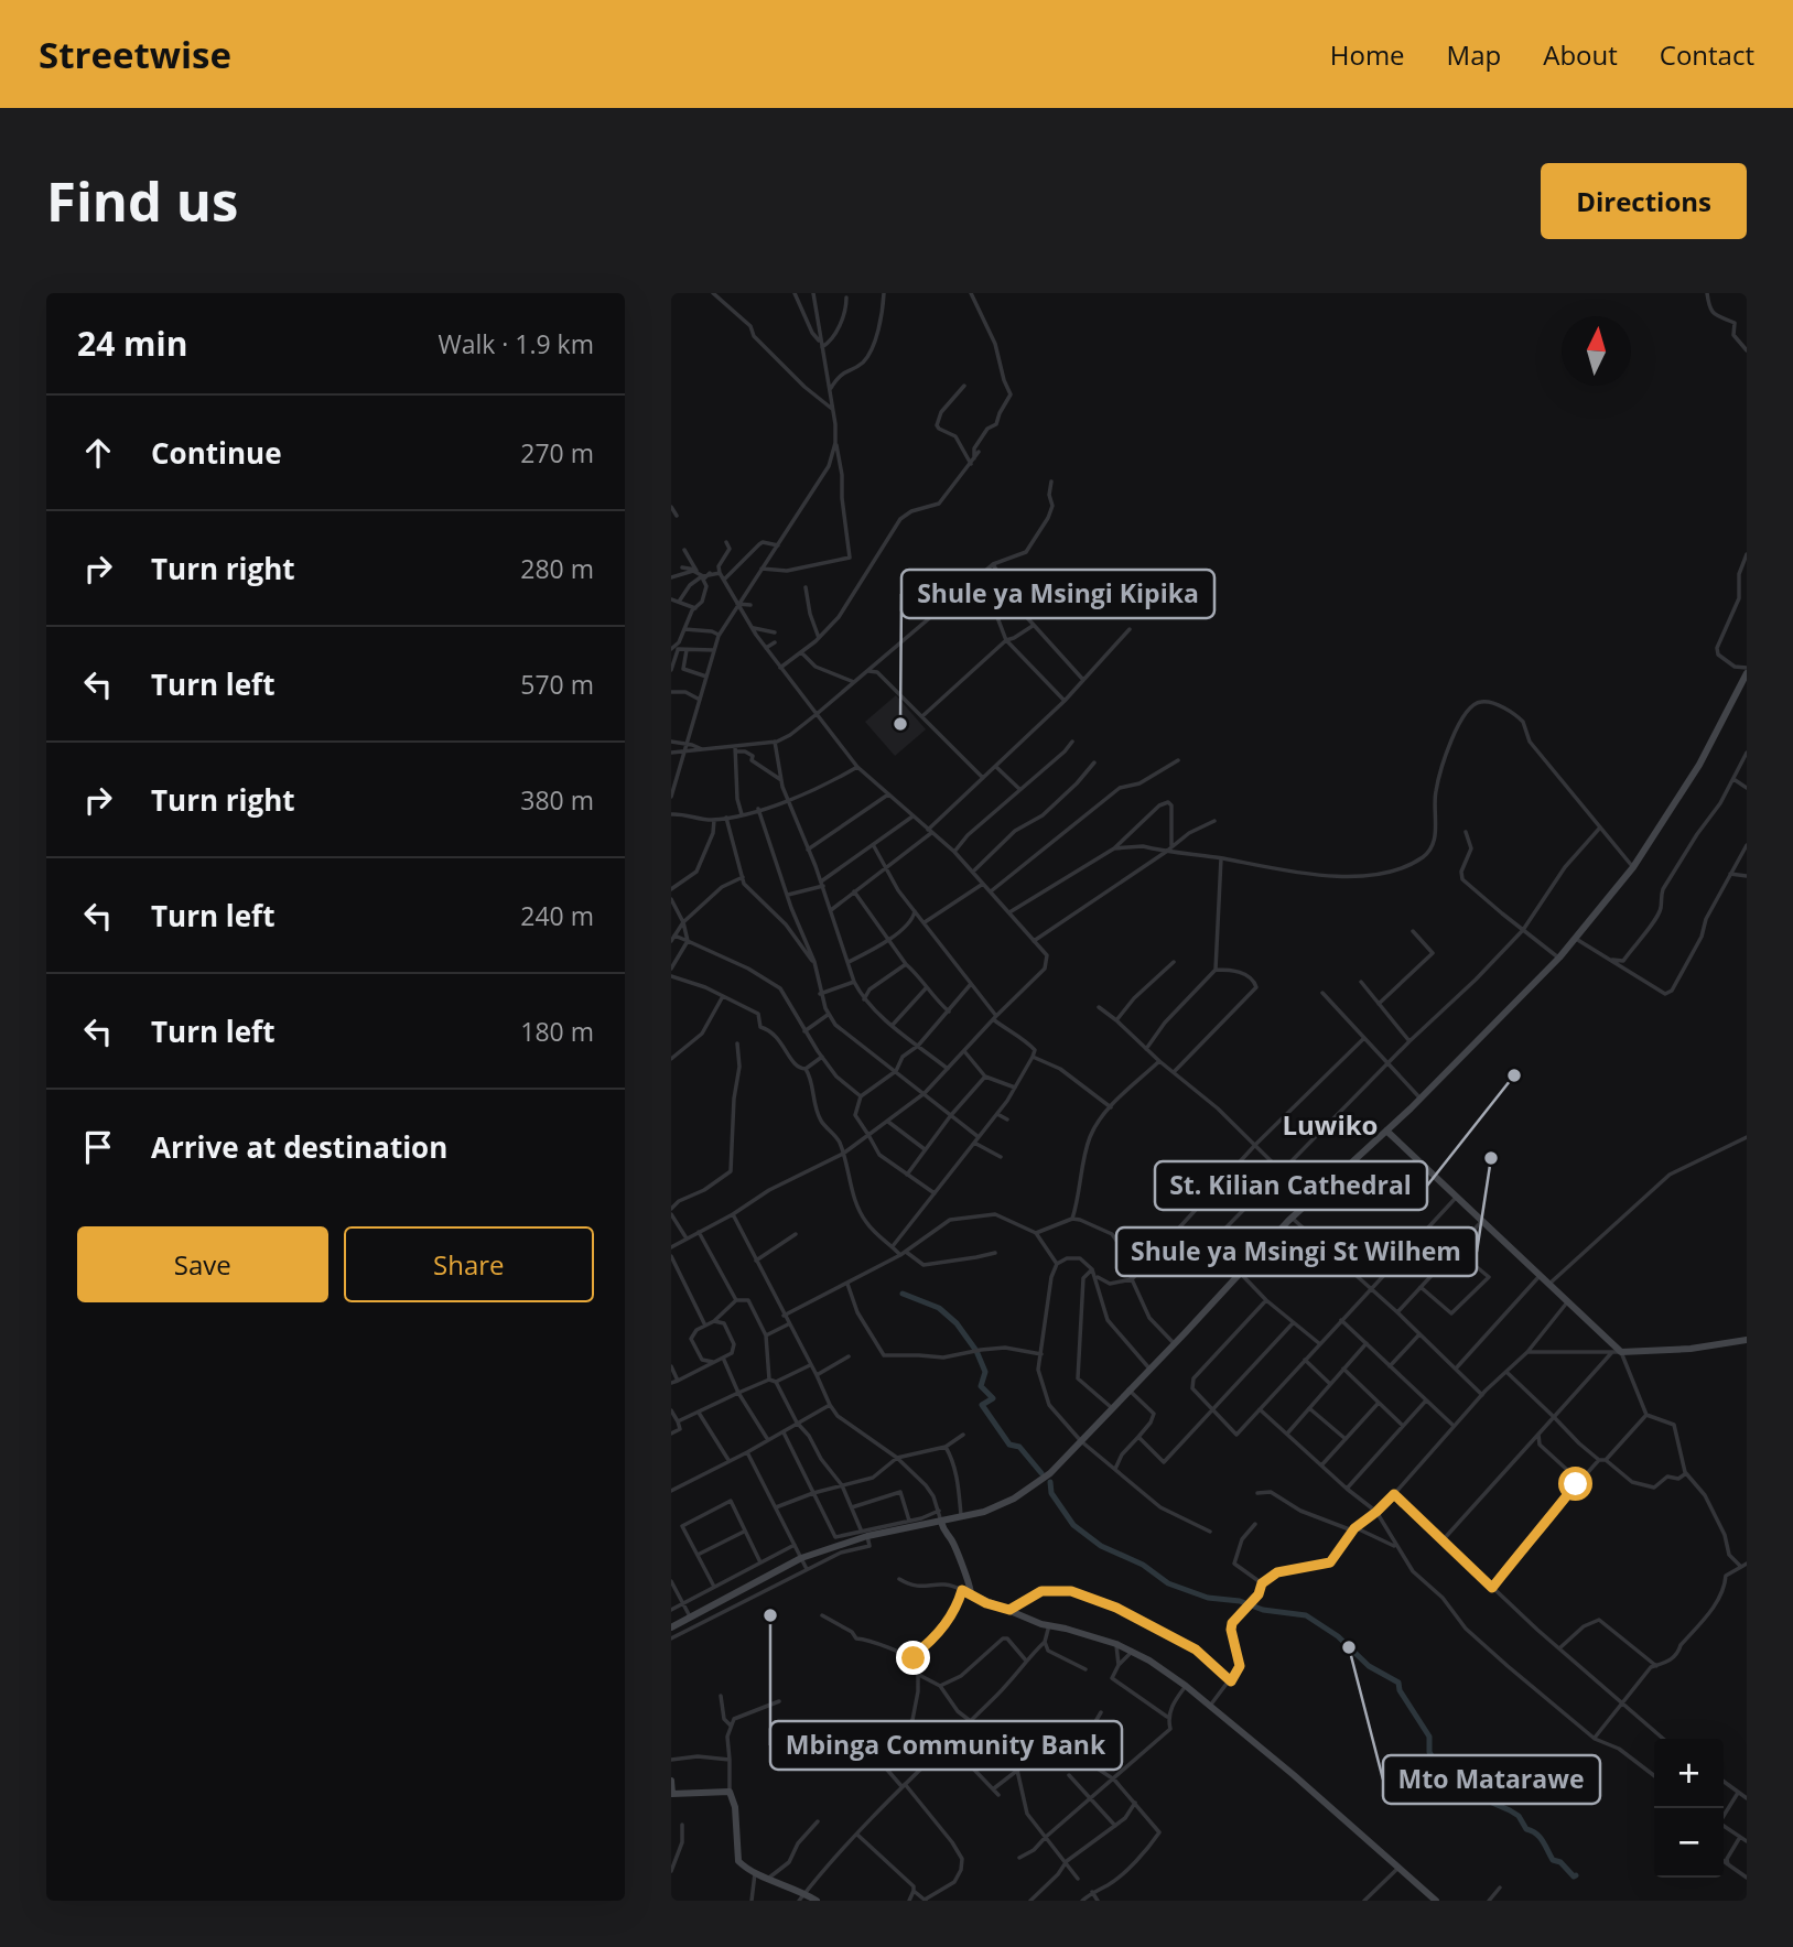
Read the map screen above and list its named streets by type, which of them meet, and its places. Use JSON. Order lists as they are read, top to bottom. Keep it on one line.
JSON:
{"districts":["Luwiko"],"places":["Shule ya Msingi Kipika","St. Kilian Cathedral","Shule ya Msingi St Wilhem","Mbinga Community Bank","Mto Matarawe"],"north":"top","page":{"header":"Streetwise","nav":["Home","Map","About","Contact"],"buttons":["Directions",["Save","Share"]],"title":"Find us","heading":["24 min","Walk · 1.9 km"],"list":[["Continue","270 m"],["Turn right","280 m"],["Turn left","570 m"],["Turn right","380 m"],["Turn left","240 m"],["Turn left","180 m"],"Arrive at destination"],"map_buttons":["+","−"]}}
